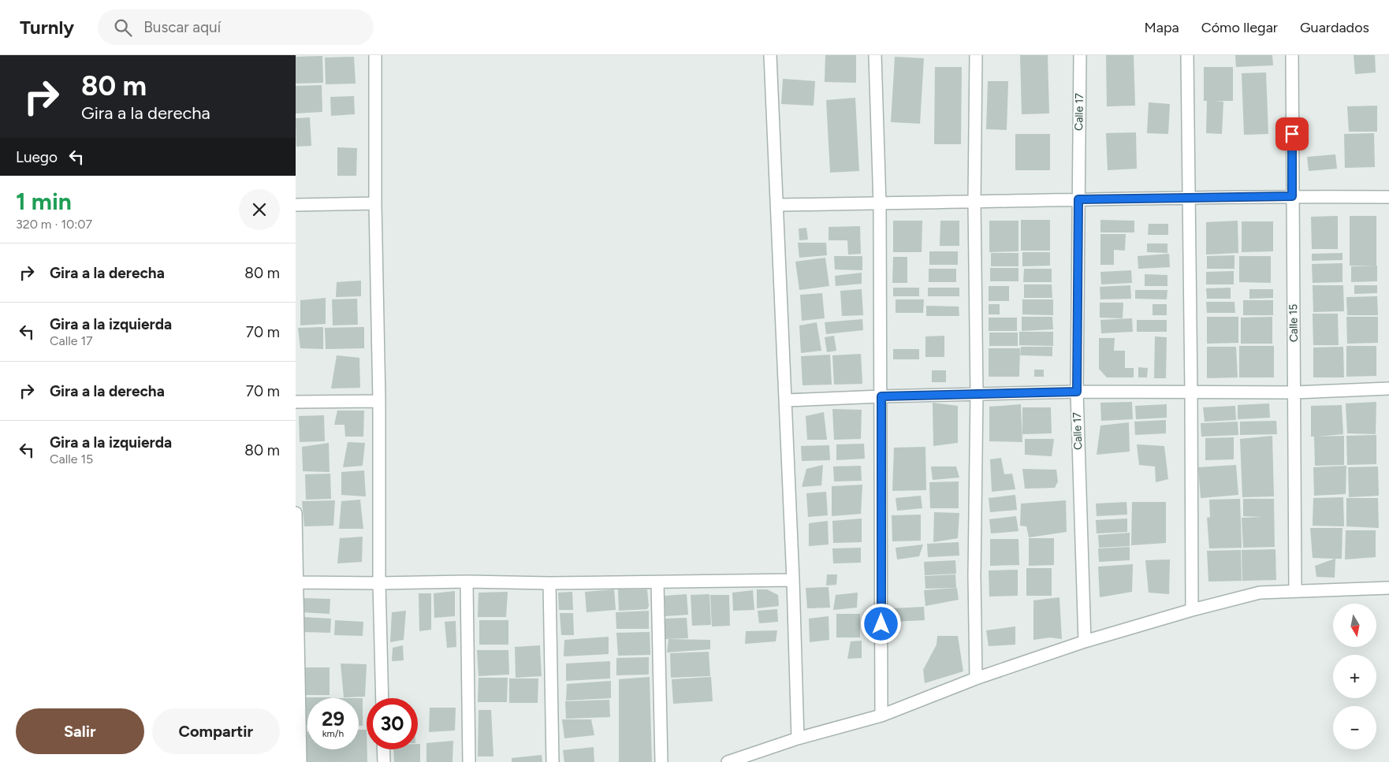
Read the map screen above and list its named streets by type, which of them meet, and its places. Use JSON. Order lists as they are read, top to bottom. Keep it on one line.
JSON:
{"streets":{"street":["Calle 17","Calle 15"]},"north":"bottom","page":{"header":"Turnly","search":"Buscar aquí","nav":["Mapa","Cómo llegar","Guardados"],"turn":["80 m","Gira a la derecha"],"then":"Luego","heading":["1 min","320 m · 10:07"],"list":[{"name":"Gira a la derecha","value":"80 m"},{"name":"Gira a la izquierda","note":"Calle 17","value":"70 m"},{"name":"Gira a la derecha","value":"70 m"},{"name":"Gira a la izquierda","note":"Calle 15","value":"80 m"}],"map_buttons":["+","−"],"speed":"29 km/h","limit":"30","buttons":["Salir","Compartir"]}}
